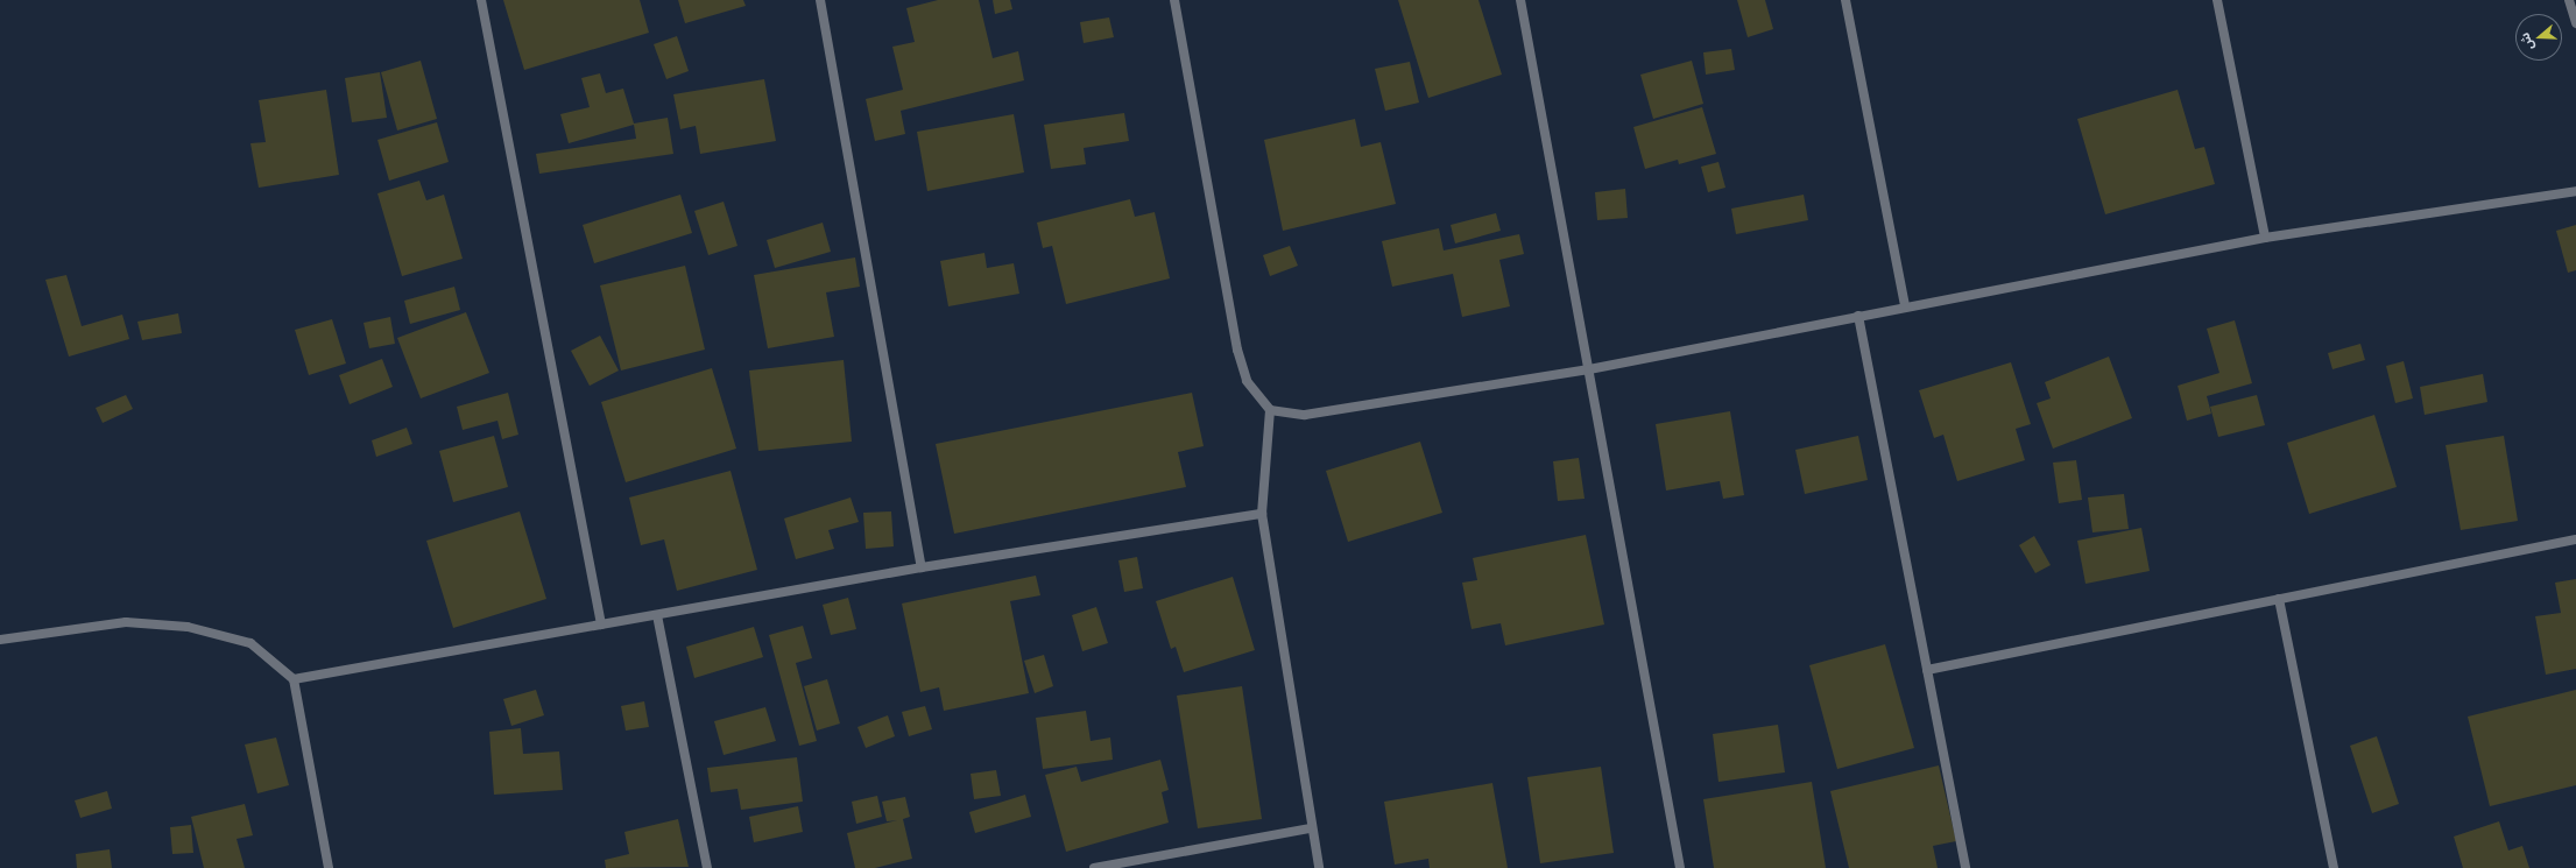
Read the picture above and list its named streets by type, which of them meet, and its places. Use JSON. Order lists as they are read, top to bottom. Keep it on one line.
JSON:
{"north":"left"}
